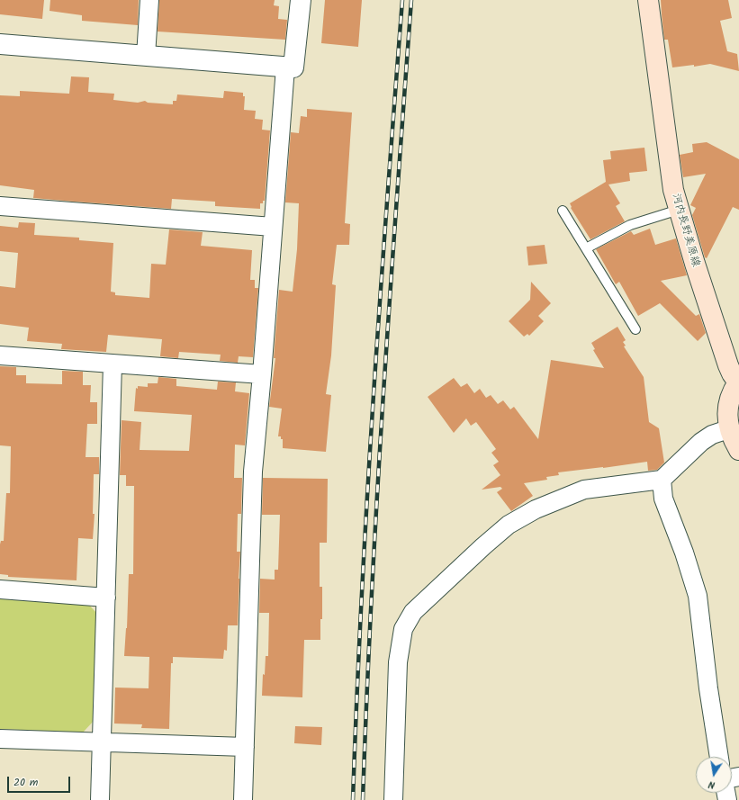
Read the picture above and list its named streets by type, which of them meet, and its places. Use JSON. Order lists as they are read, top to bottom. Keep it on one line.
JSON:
{"streets":{"main road":["河内長野美原線"]},"scale_bar":"20 m","north":"bottom"}
